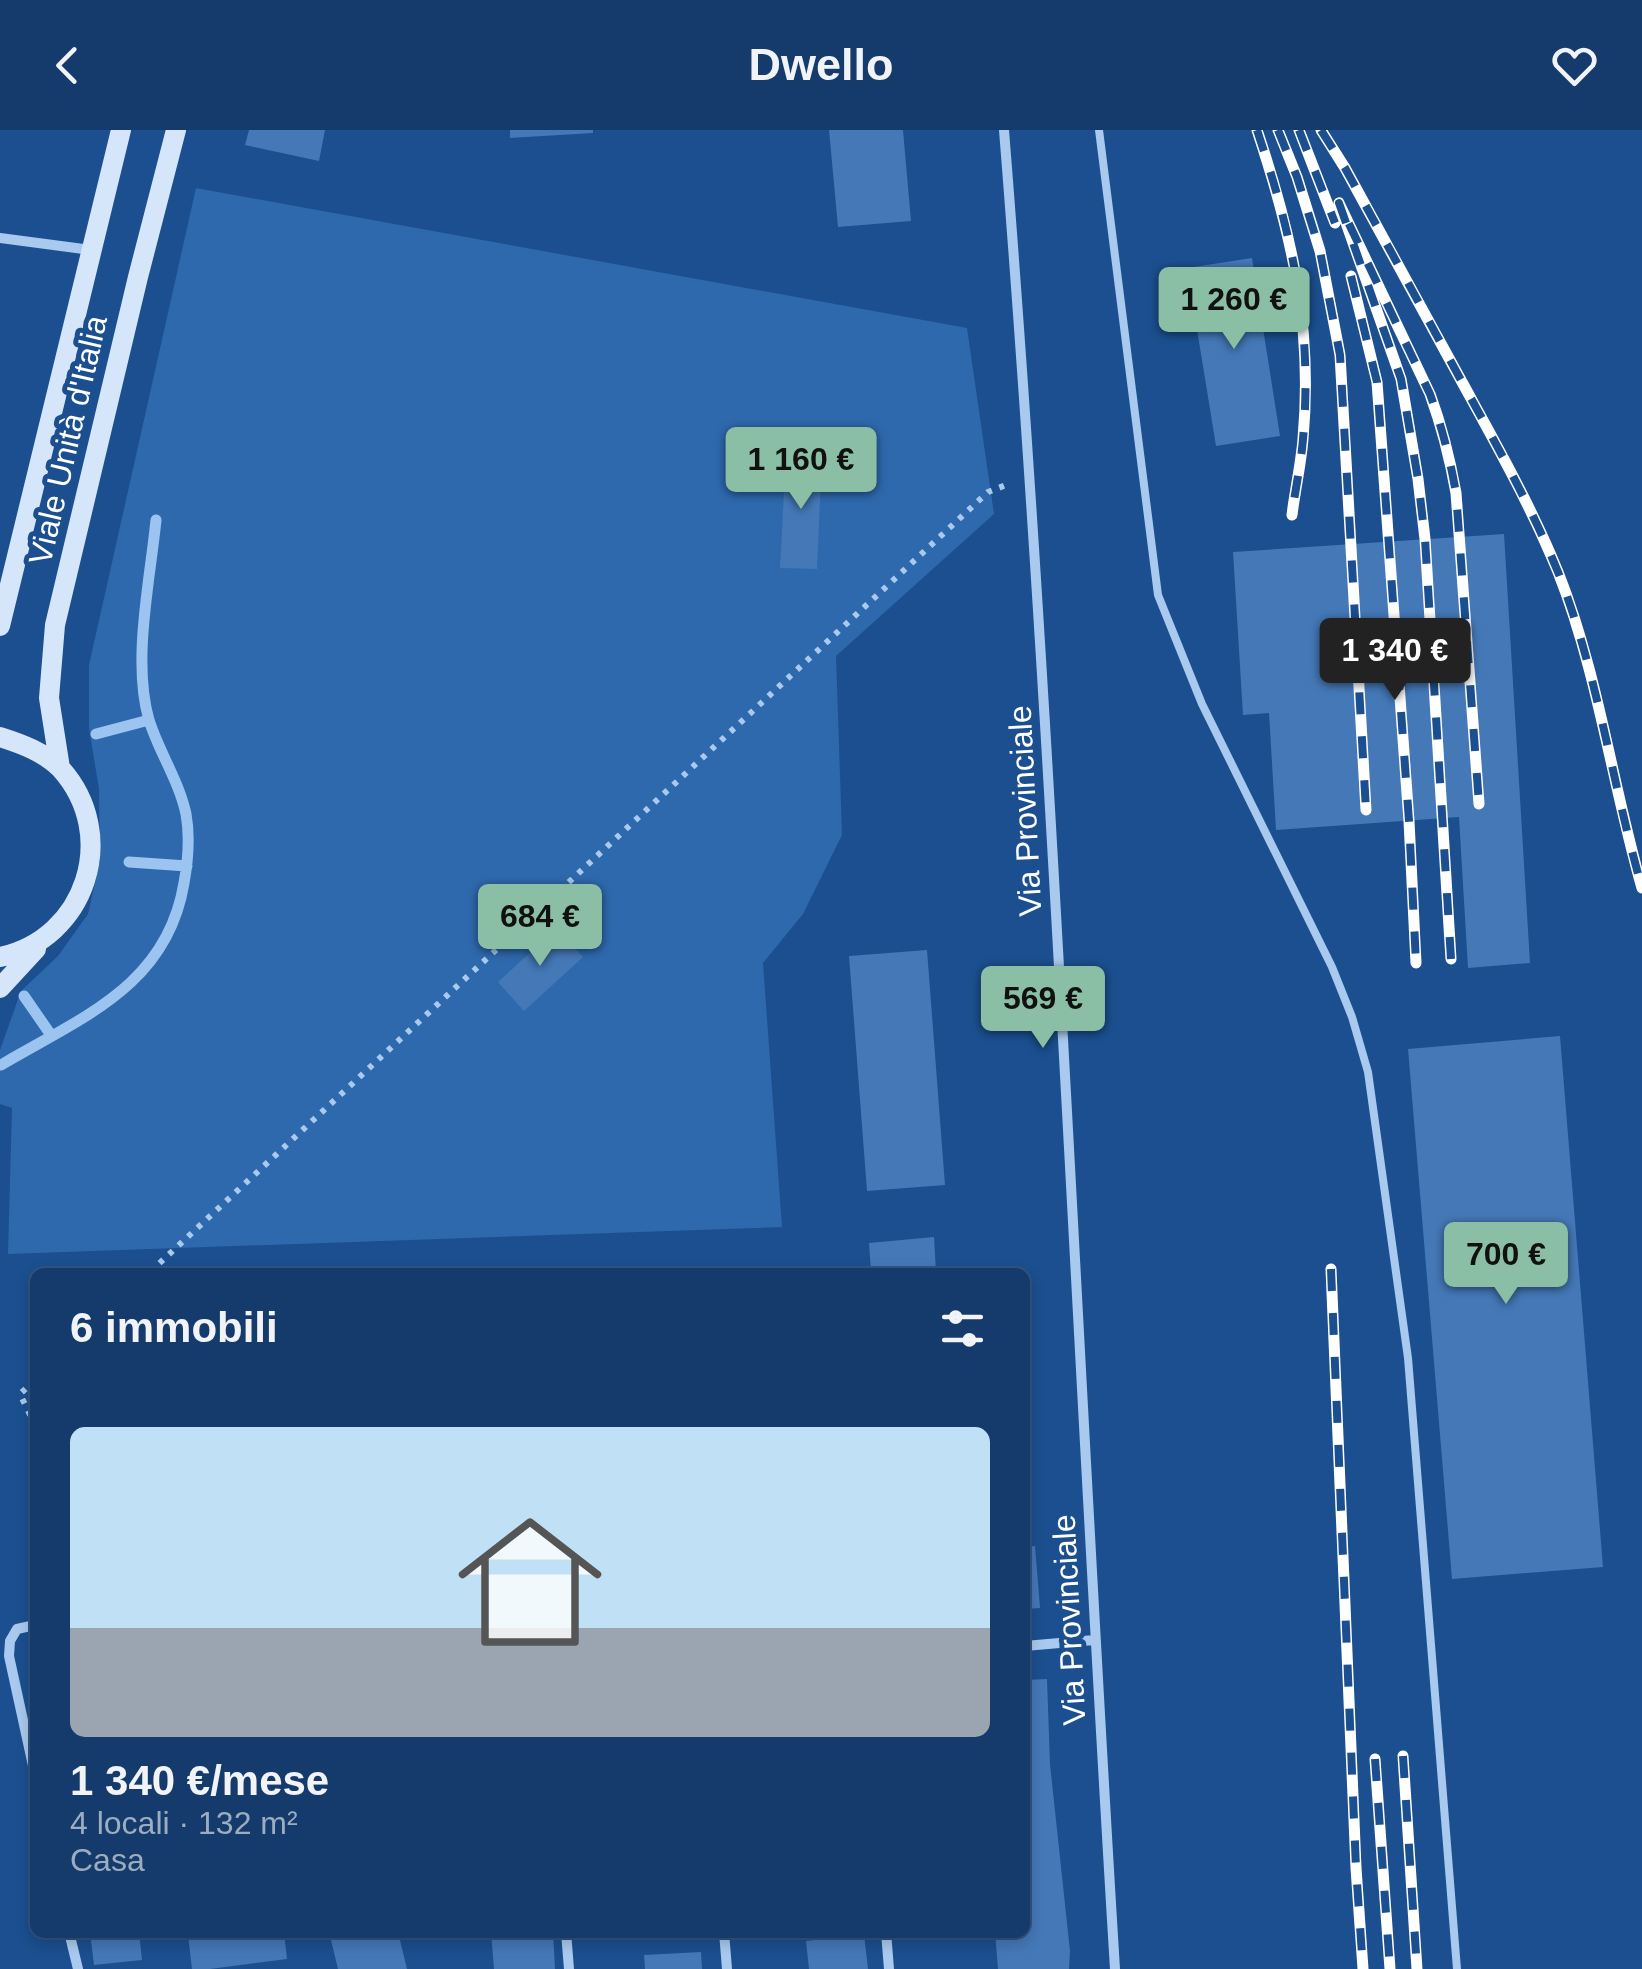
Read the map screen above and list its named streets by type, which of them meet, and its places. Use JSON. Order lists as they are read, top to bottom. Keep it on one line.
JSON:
{"streets":{"main road":["Viale Unità d'Italia"],"street":["Via Provinciale"]},"page":{"header":"Dwello","price":["1 260 €","1 160 €","1 340 €","684 €","569 €","700 €"],"heading":"6 immobili","list":[{"name":"1 340 €/mese","note":"4 locali · 132 m² · Casa"}]}}
